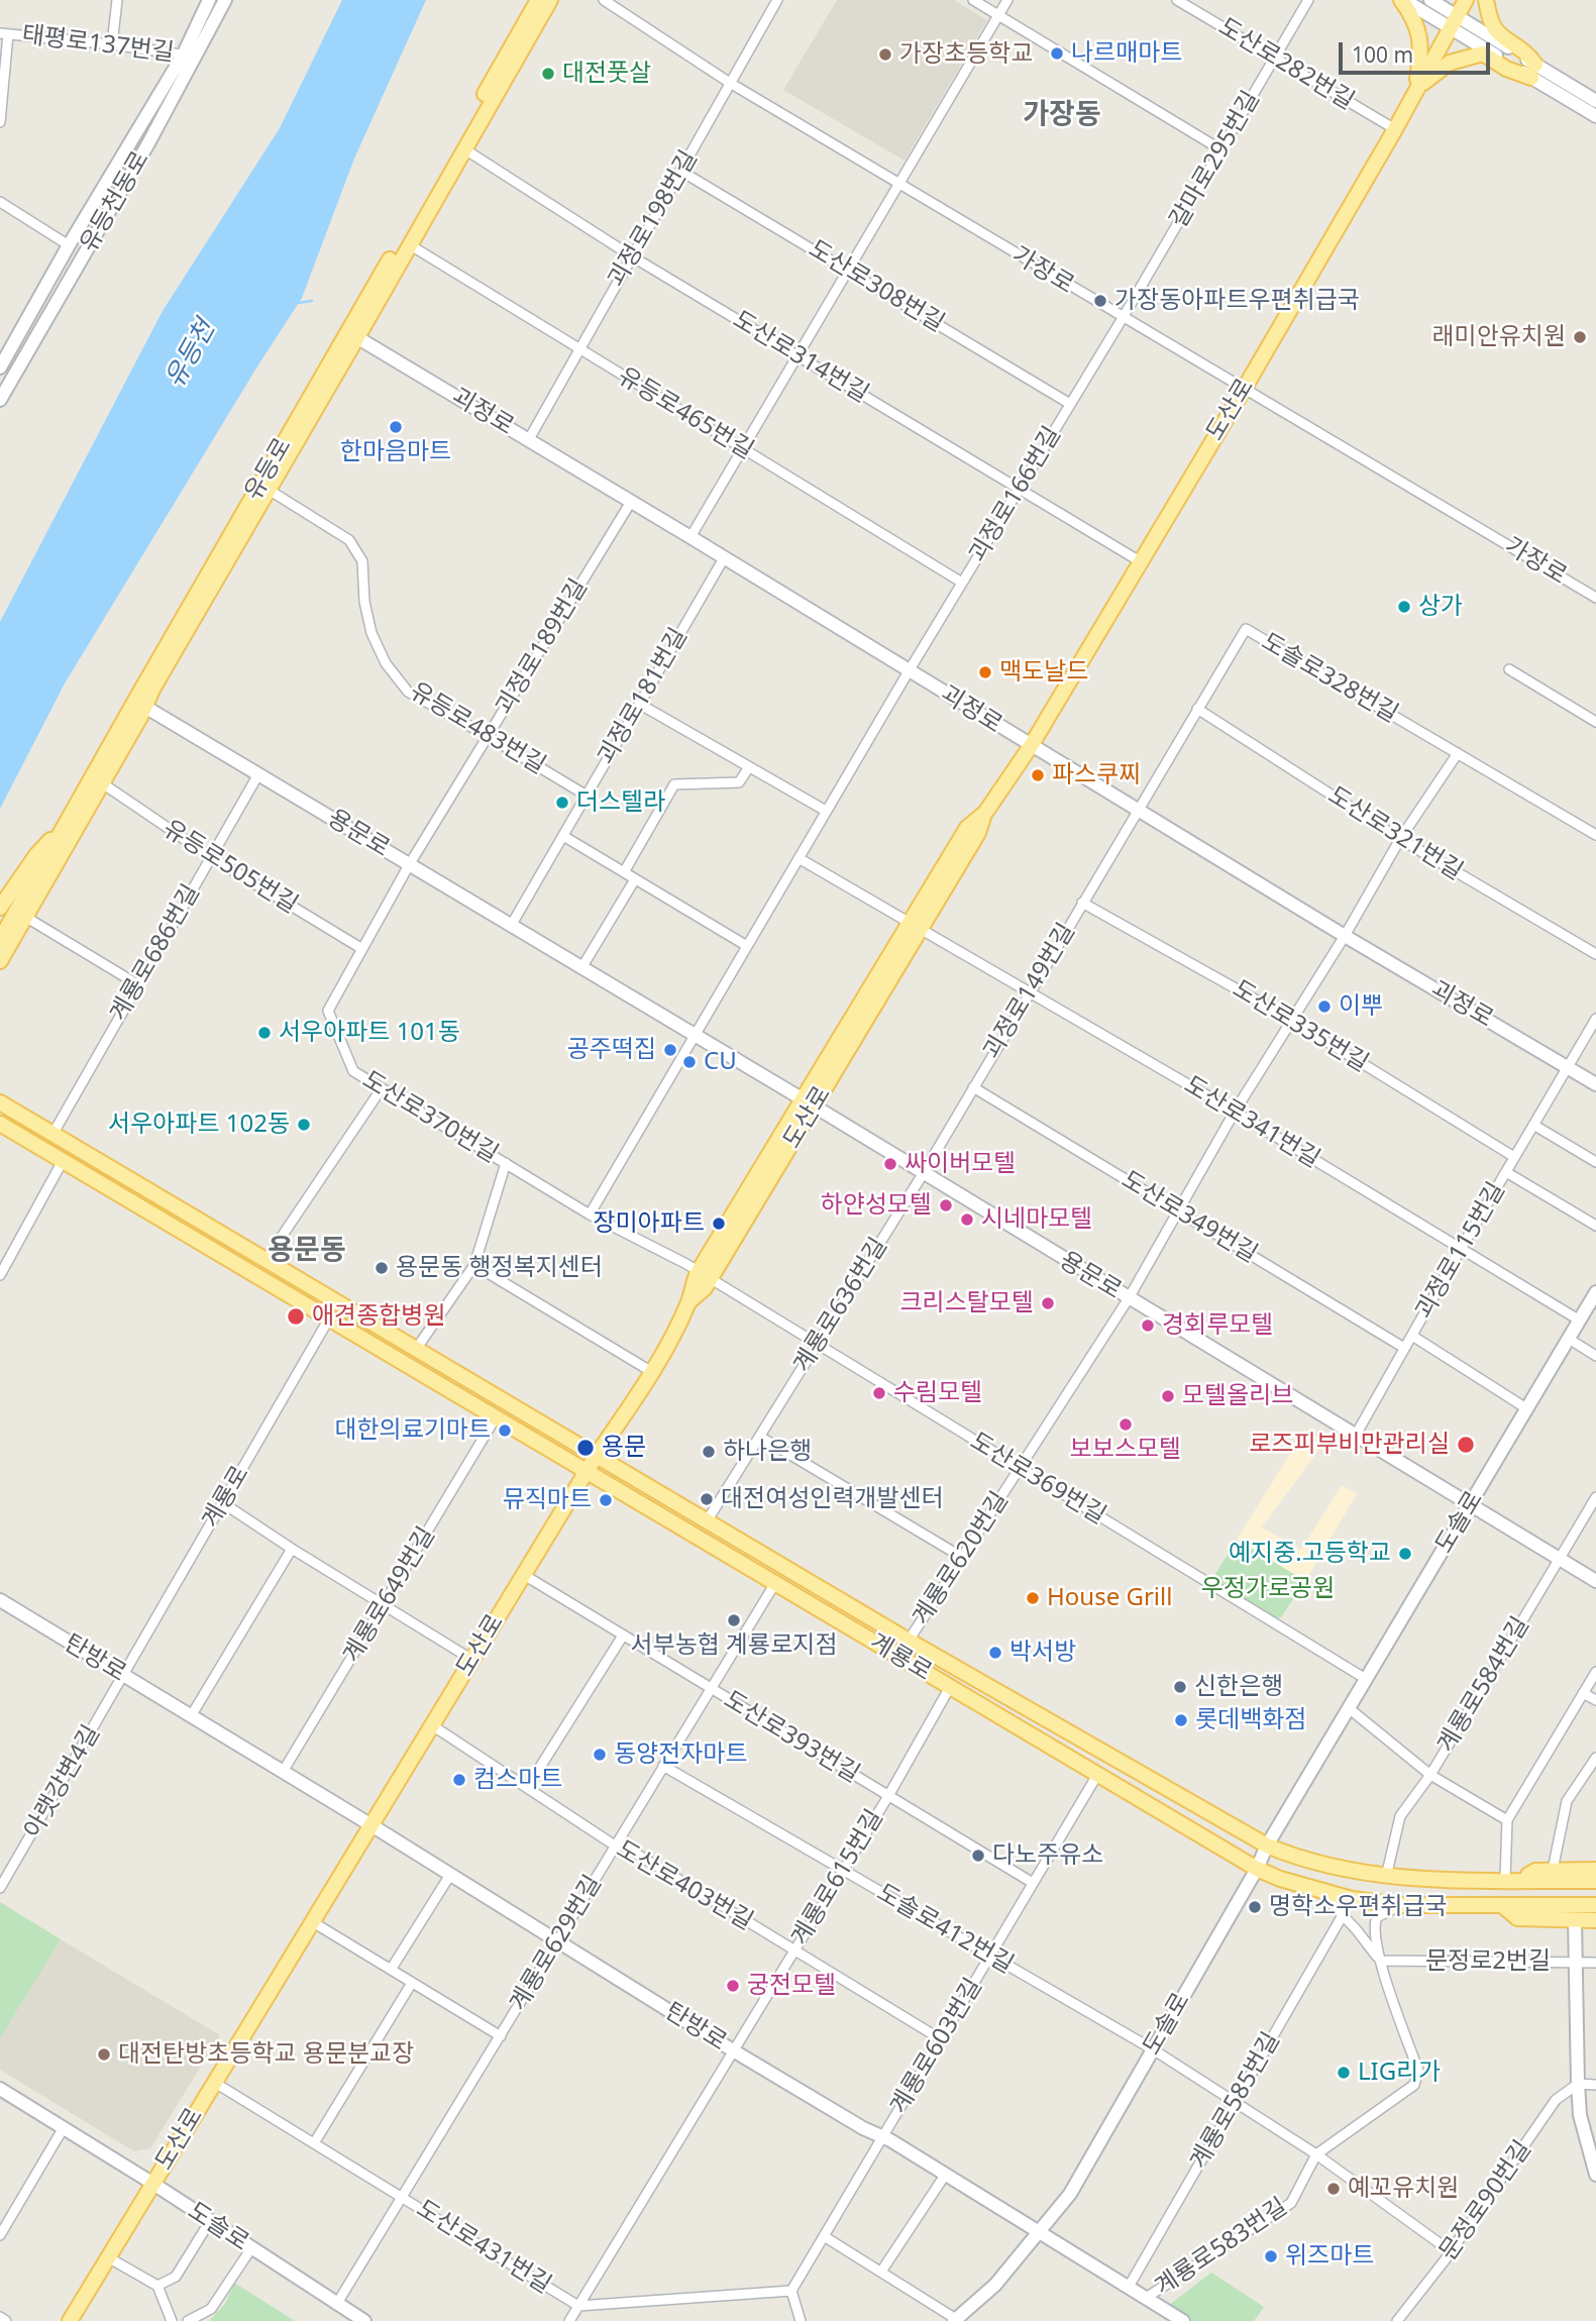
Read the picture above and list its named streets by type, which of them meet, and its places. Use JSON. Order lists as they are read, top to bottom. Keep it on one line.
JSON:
{"streets":{"main road":["도산로","유등로","계룡로"],"street":["태평로137번길","도산로282번길","갈마로295번길","유등천동로","괴정로198번길","가장로","도산로308번길","도산로314번길","괴정로","유등로465번길","괴정로166번길","괴정로189번길","도솔로328번길","괴정로181번길","유등로483번길","용문로","도산로321번길","유등로505번길","계룡로686번길","괴정로149번길","도산로335번길","도산로370번길","도산로341번길","도산로349번길","괴정로115번길","계룡로636번길","도산로369번길","도솔로","계룡로620번길","계룡로649번길","탄방로","계룡로584번길","도산로393번길","아랫강변4길","계룡로615번길","도산로403번길","도솔로412번길","계룡로629번길","문정로2번길","계룡로603번길","계룡로585번길","문정로90번길","도산로431번길","계룡로583번길"]},"crossings":[["태평로137번길","유등천동로"],["도산로282번길","갈마로295번길"],["도산로282번길","도산로"],["갈마로295번길","가장로"],["갈마로295번길","괴정로166번길"],["괴정로198번길","가장로"],["괴정로198번길","도산로308번길"],["괴정로198번길","도산로314번길"],["괴정로198번길","괴정로"],["괴정로198번길","유등로465번길"],["가장로","도산로"],["가장로","괴정로166번길"],["도산로308번길","괴정로166번길"],["도산로314번길","도산로"],["도산로314번길","유등로"],["도산로314번길","괴정로166번길"],["도산로","괴정로"],["도산로","용문로"],["도산로","도산로370번길"],["도산로","도산로341번길"],["도산로","도산로369번길"],["도산로","계룡로"],["도산로","도솔로"],["도산로","탄방로"],["도산로","도산로393번길"],["도산로","도산로403번길"],["도산로","도산로431번길"],["괴정로","유등로"],["괴정로","괴정로166번길"],["괴정로","괴정로189번길"],["괴정로","도솔로328번길"],["괴정로","괴정로181번길"],["괴정로","괴정로149번길"],["괴정로","괴정로115번길"],["괴정로","계룡로620번길"],["유등로465번길","유등로"],["유등로465번길","괴정로166번길"],["유등로","유등로483번길"],["유등로","용문로"],["유등로","유등로505번길"],["괴정로166번길","용문로"],["괴정로189번길","유등로483번길"],["괴정로189번길","용문로"],["괴정로189번길","도산로370번길"],["도솔로328번길","도산로321번길"],["도솔로328번길","괴정로149번길"],["도솔로328번길","계룡로620번길"],["괴정로181번길","유등로483번길"],["괴정로181번길","용문로"],["용문로","계룡로686번길"],["용문로","괴정로149번길"],["용문로","도산로370번길"],["용문로","괴정로115번길"],["용문로","계룡로636번길"],["용문로","도솔로"],["용문로","계룡로620번길"],["용문로","계룡로584번길"],["도산로321번길","계룡로620번길"],["유등로505번길","계룡로686번길"],["유등로505번길","도산로370번길"],["계룡로686번길","계룡로"],["괴정로149번길","도산로335번길"],["괴정로149번길","도산로341번길"],["괴정로149번길","도산로349번길"],["괴정로149번길","계룡로636번길"],["도산로335번길","괴정로115번길"],["도산로335번길","계룡로620번길"],["도산로370번길","도산로369번길"],["도산로341번길","괴정로115번길"],["도산로341번길","도솔로"],["도산로341번길","계룡로620번길"],["도산로349번길","괴정로115번길"],["도산로349번길","계룡로620번길"],["계룡로636번길","도산로369번길"],["계룡로636번길","계룡로"],["도산로369번길","도솔로"],["도산로369번길","계룡로620번길"],["계룡로","도솔로"],["계룡로","계룡로620번길"],["계룡로","계룡로649번길"],["계룡로","탄방로"],["계룡로","계룡로584번길"],["계룡로","아랫강변4길"],["계룡로","계룡로615번길"],["계룡로","계룡로629번길"],["계룡로","계룡로603번길"],["계룡로","계룡로583번길"],["도솔로","탄방로"],["도솔로","도솔로412번길"],["도솔로","계룡로629번길"],["도솔로","계룡로603번길"],["계룡로649번길","탄방로"],["탄방로","아랫강변4길"],["탄방로","계룡로615번길"],["탄방로","계룡로629번길"],["탄방로","계룡로603번길"],["탄방로","계룡로585번길"],["탄방로","계룡로583번길"],["도산로393번길","계룡로615번길"],["도산로393번길","계룡로629번길"],["도산로393번길","계룡로603번길"],["계룡로615번길","도산로403번길"],["계룡로615번길","도솔로412번길"],["계룡로615번길","도산로431번길"],["도산로403번길","계룡로629번길"],["도산로403번길","계룡로603번길"],["도솔로412번길","계룡로629번길"],["도솔로412번길","계룡로603번길"],["도솔로412번길","계룡로585번길"],["도솔로412번길","문정로90번길"],["도솔로412번길","계룡로583번길"],["계룡로629번길","도산로431번길"],["문정로2번길","계룡로583번길"],["계룡로603번길","도산로431번길"],["계룡로585번길","계룡로583번길"]],"districts":["가장동","용문동"],"water":["유등천"],"parks":["우정가로공원"],"places":["나르매마트","가장초등학교","대전풋살","가장동아파트우편취급국","래미안유치원","한마음마트","상가","맥도날드","파스쿠찌","더스텔라","이뿌","서우아파트 101동","공주떡집","CU","서우아파트 102동","싸이버모텔","하얀성모텔","시네마모텔","장미아파트","용문동 행정복지센터","크리스탈모텔","애견종합병원","경회루모텔","수림모텔","모텔올리브","보보스모텔","대한의료기마트","로즈피부비만관리실","용문","하나은행","대전여성인력개발센터","뮤직마트","예지중.고등학교","House Grill","서부농협 계룡로지점","박서방","신한은행","롯데백화점","동양전자마트","컴스마트","다노주유소","명학소우편취급국","궁전모텔","대전탄방초등학교 용문분교장","LIG리가","예꼬유치원","위즈마트"],"scale_bar":"100 m"}
